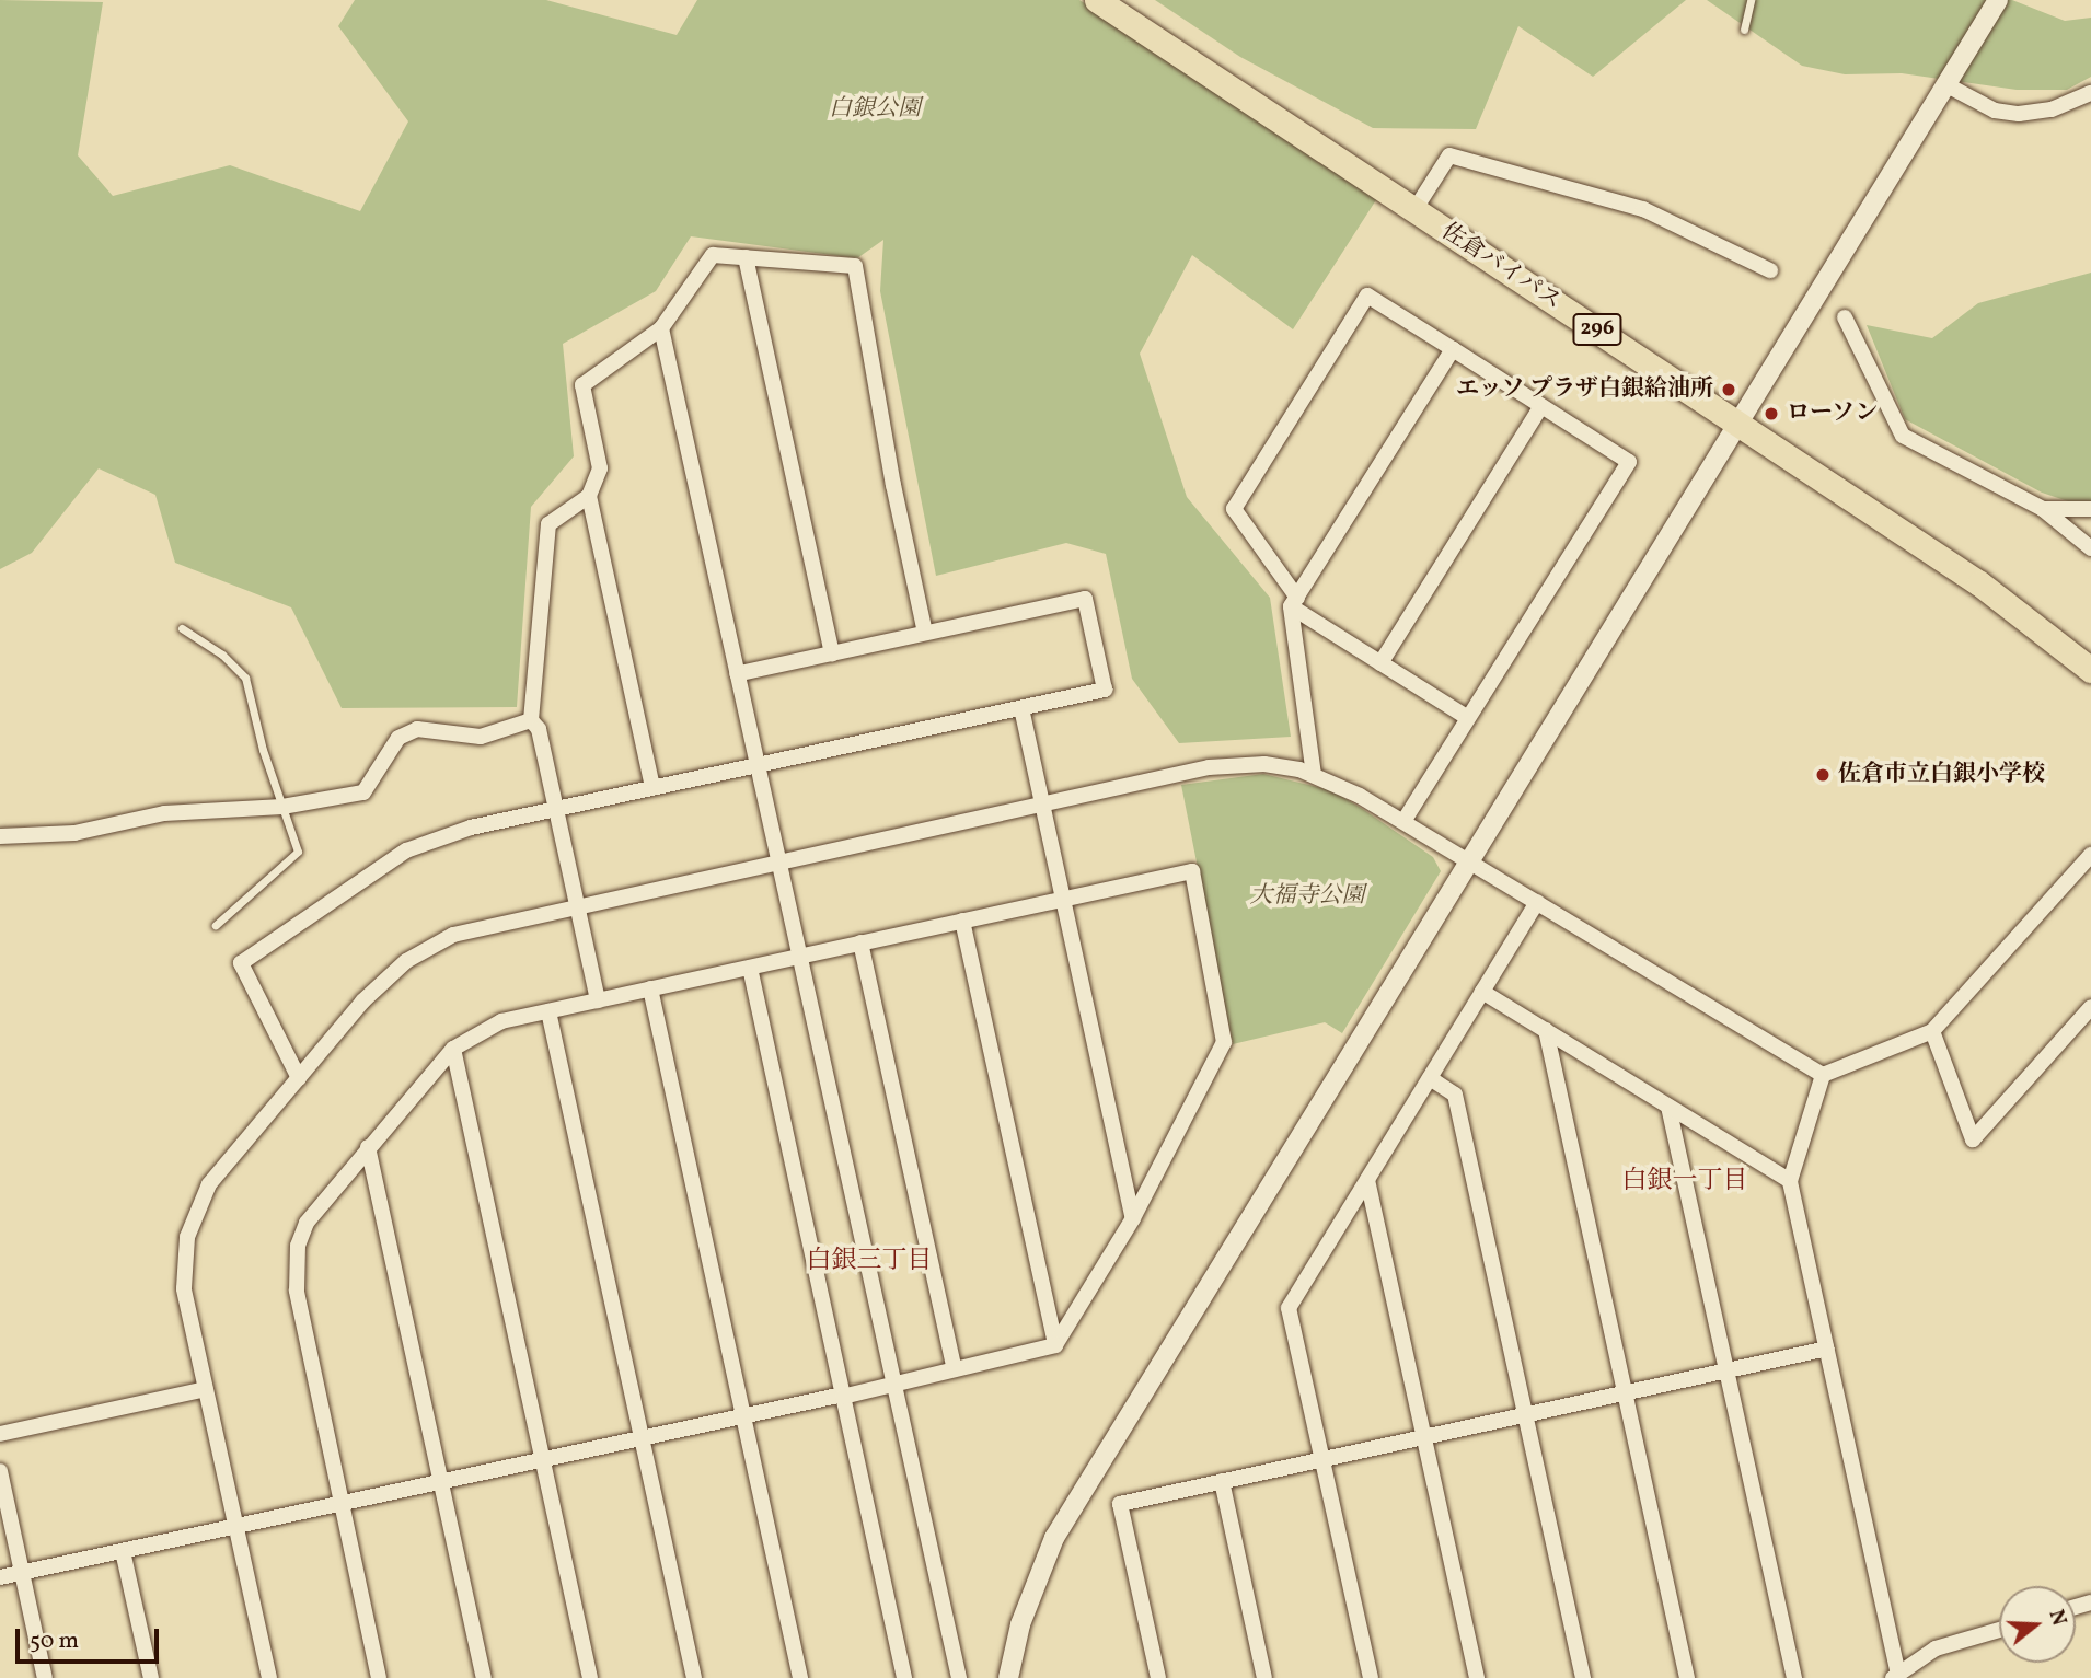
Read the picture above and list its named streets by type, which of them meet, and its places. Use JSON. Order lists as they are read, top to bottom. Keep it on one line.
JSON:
{"streets":{"highway":["佐倉バイパス","296"]},"districts":["白銀一丁目","白銀三丁目"],"parks":["白銀公園","大福寺公園"],"places":["エッソ プラザ白銀給油所","ローソン","佐倉市立白銀小学校"],"scale_bar":"50 m","north":"right"}
